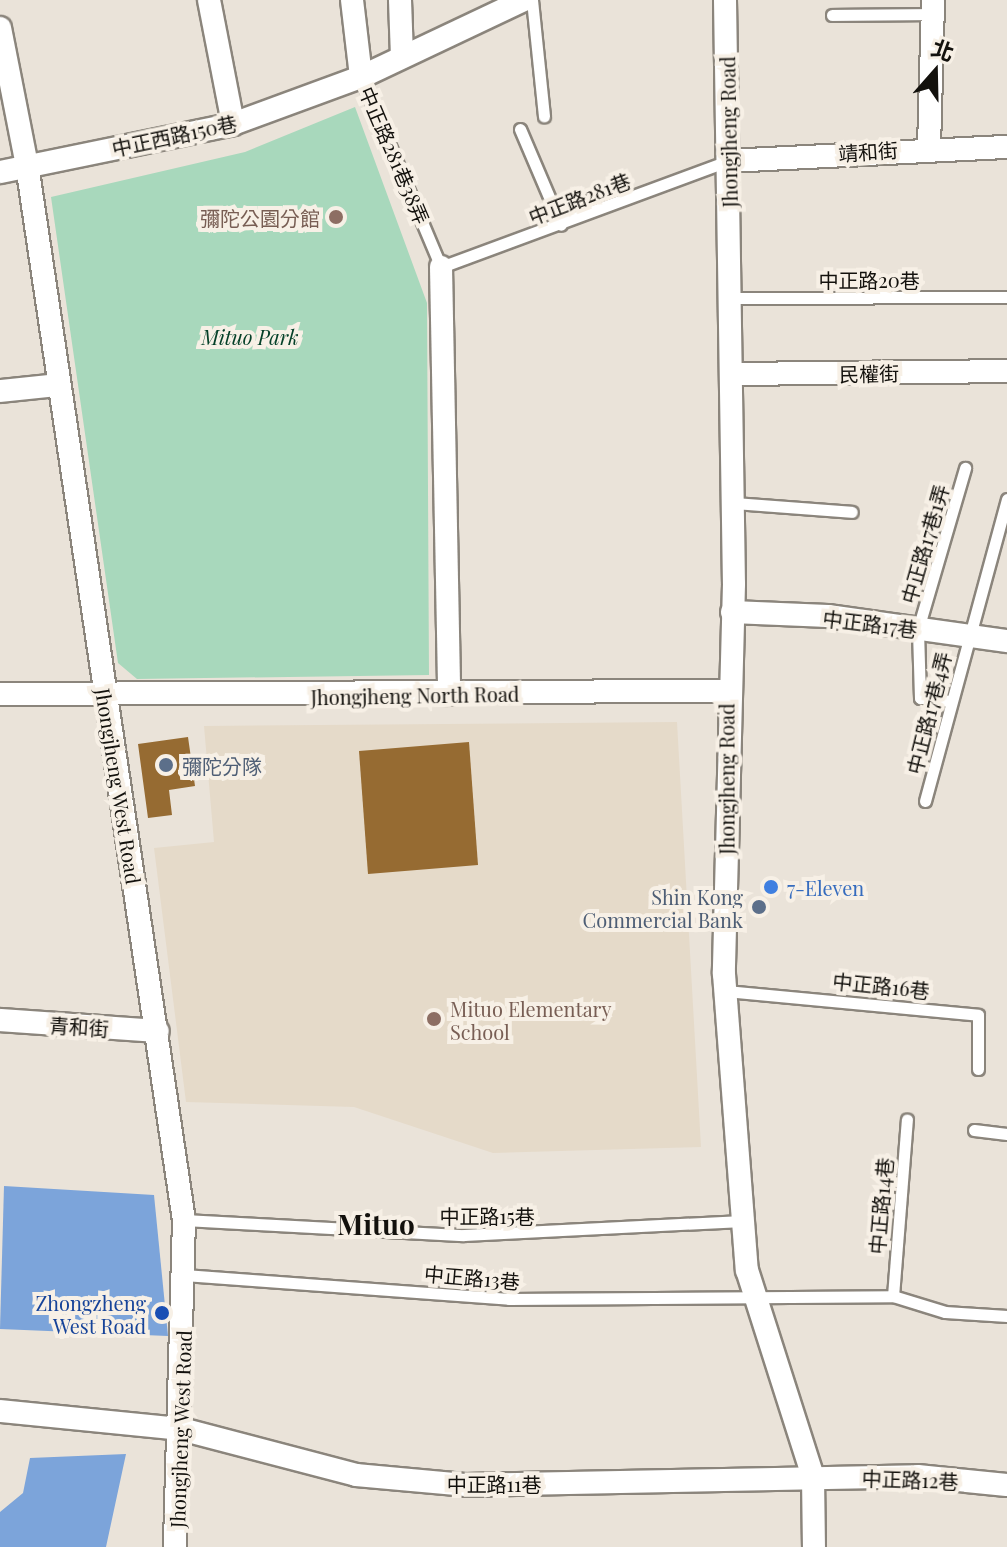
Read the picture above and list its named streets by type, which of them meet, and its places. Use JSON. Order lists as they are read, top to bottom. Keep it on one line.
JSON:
{"streets":{"street":["Jhongjheng Road","中正西路150巷","靖和街","中正路281巷38弄","民權街","中正路17巷","Jhongjheng North Road","Jhongjheng West Road","青和街","中正路12巷","中正路11巷"],"lane":["中正路281巷","中正路20巷","中正路17巷1弄","中正路17巷4弄","中正路16巷","中正路14巷","中正路15巷","中正路13巷"]},"crossings":[["Jhongjheng Road","靖和街"],["Jhongjheng Road","中正路281巷"],["Jhongjheng Road","中正路20巷"],["Jhongjheng Road","民權街"],["Jhongjheng Road","中正路17巷"],["Jhongjheng Road","Jhongjheng North Road"],["Jhongjheng Road","中正路16巷"],["Jhongjheng Road","中正路15巷"],["Jhongjheng Road","中正路13巷"],["Jhongjheng Road","中正路12巷"],["Jhongjheng Road","中正路11巷"],["中正西路150巷","中正路281巷38弄"],["中正西路150巷","Jhongjheng West Road"],["靖和街","中正路281巷"],["中正路281巷38弄","中正路281巷"],["中正路17巷1弄","中正路17巷"],["中正路17巷1弄","中正路17巷4弄"],["中正路17巷","中正路17巷4弄"],["Jhongjheng North Road","Jhongjheng West Road"],["Jhongjheng West Road","青和街"],["Jhongjheng West Road","中正路15巷"],["Jhongjheng West Road","中正路13巷"],["Jhongjheng West Road","中正路11巷"],["中正路12巷","中正路11巷"]],"districts":["Mituo"],"parks":["Mituo Park"],"places":["彌陀公園分館","彌陀分隊","7-Eleven","Shin Kong Commercial Bank","Mituo Elementary School","Zhongzheng West Road"],"north":"top"}
